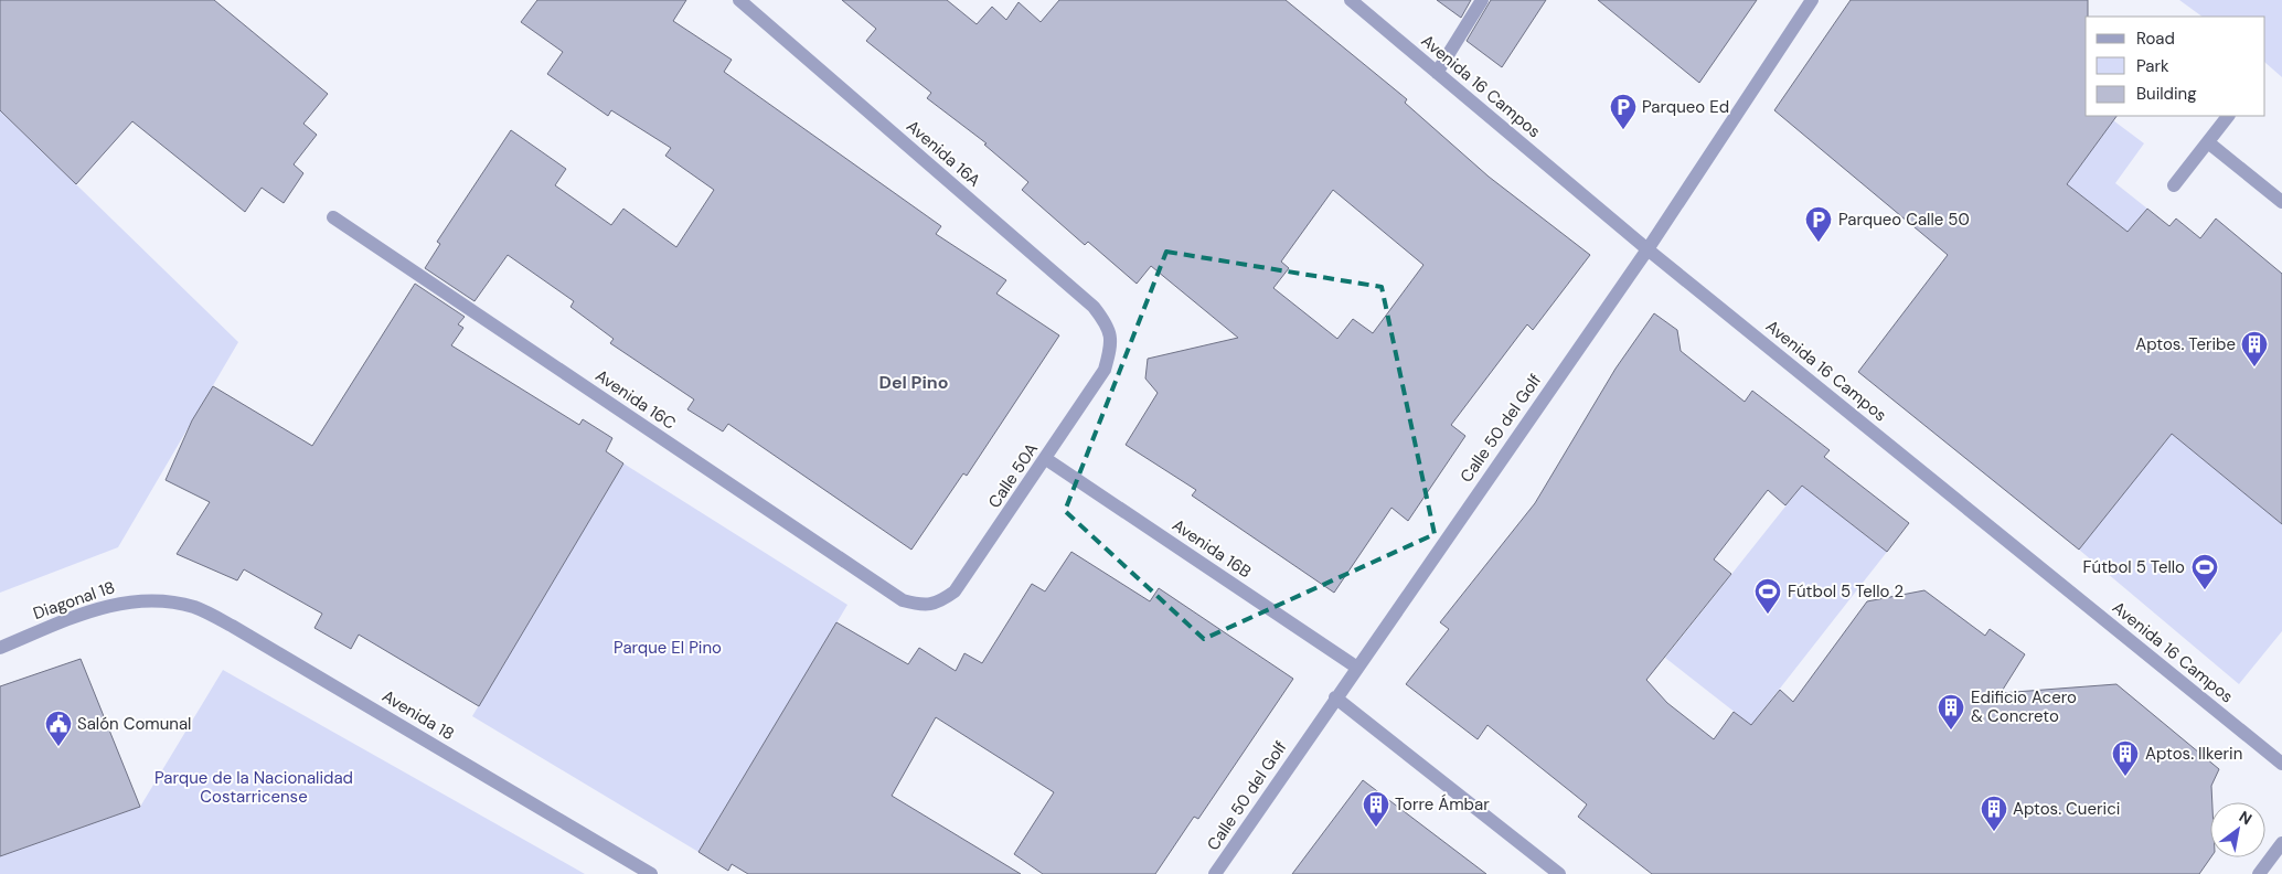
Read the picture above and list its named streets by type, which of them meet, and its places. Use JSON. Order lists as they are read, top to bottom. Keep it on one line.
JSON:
{"streets":{"street":["Avenida 16 Campos","Avenida 16A","Avenida 16C","Calle 50 del Golf","Calle 50A","Avenida 16B","Diagonal 18","Avenida 18"]},"crossings":[["Avenida 16 Campos","Calle 50 del Golf"],["Avenida 16A","Calle 50A"],["Avenida 16C","Calle 50A"],["Calle 50 del Golf","Avenida 16B"],["Calle 50A","Avenida 16B"],["Diagonal 18","Avenida 18"]],"districts":["Del Pino"],"parks":["Parque El Pino","Parque de la Nacionalidad Costarricense"],"places":{"parking":["Parqueo Ed","Parqueo Calle 50"],"building":["Aptos. Teribe","Edificio Acero & Concreto","Aptos. Ilkerin","Torre Ámbar","Aptos. Cuerici"],"sports":["Fútbol 5 Tello","Fútbol 5 Tello 2"],"public building":["Salón Comunal"]},"legend":["Road","Park","Building"],"north":"top right"}
